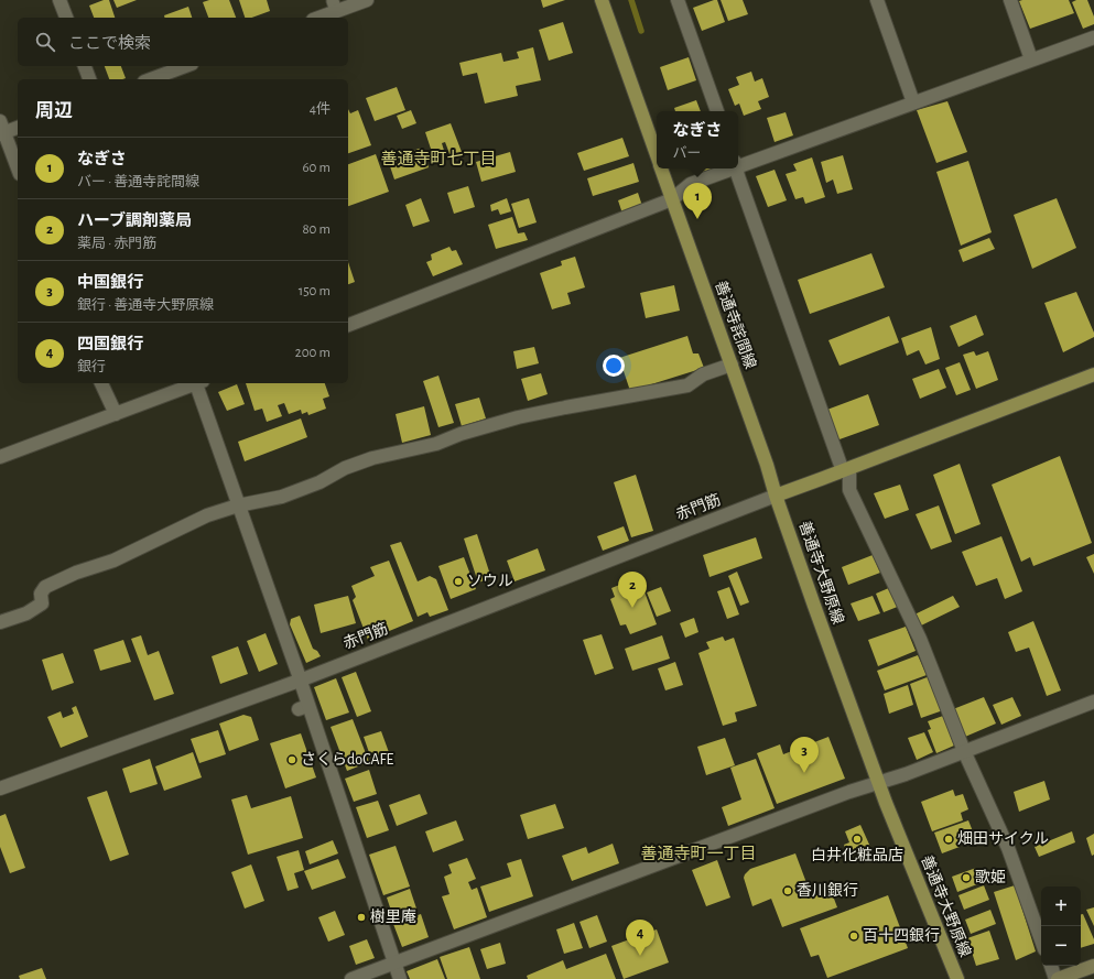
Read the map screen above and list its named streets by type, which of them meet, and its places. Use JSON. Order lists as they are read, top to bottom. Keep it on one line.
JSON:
{"streets":{"main road":["善通寺詫間線","善通寺大野原線"],"street":["赤門筋"]},"crossings":[["善通寺詫間線","赤門筋"],["善通寺詫間線","善通寺大野原線"],["赤門筋","善通寺大野原線"]],"districts":["善通寺町七丁目","善通寺町一丁目"],"places":["ソウル","さくらdoCAFE","白井化粧品店","畑田サイクル","歌姫","香川銀行","樹里庵","百十四銀行"],"page":{"search":"ここで検索","heading":["周辺","4件"],"popup":["なぎさ","バー"],"list":[{"mark":"1","name":"なぎさ","note":"バー · 善通寺詫間線","value":"60 m"},{"mark":"2","name":"ハーブ調剤薬局","note":"薬局 · 赤門筋","value":"80 m"},{"mark":"3","name":"中国銀行","note":"銀行 · 善通寺大野原線","value":"150 m"},{"mark":"4","name":"四国銀行","note":"銀行","value":"200 m"}],"pins":["1","2","3","4"],"map_buttons":["+","−"]}}
